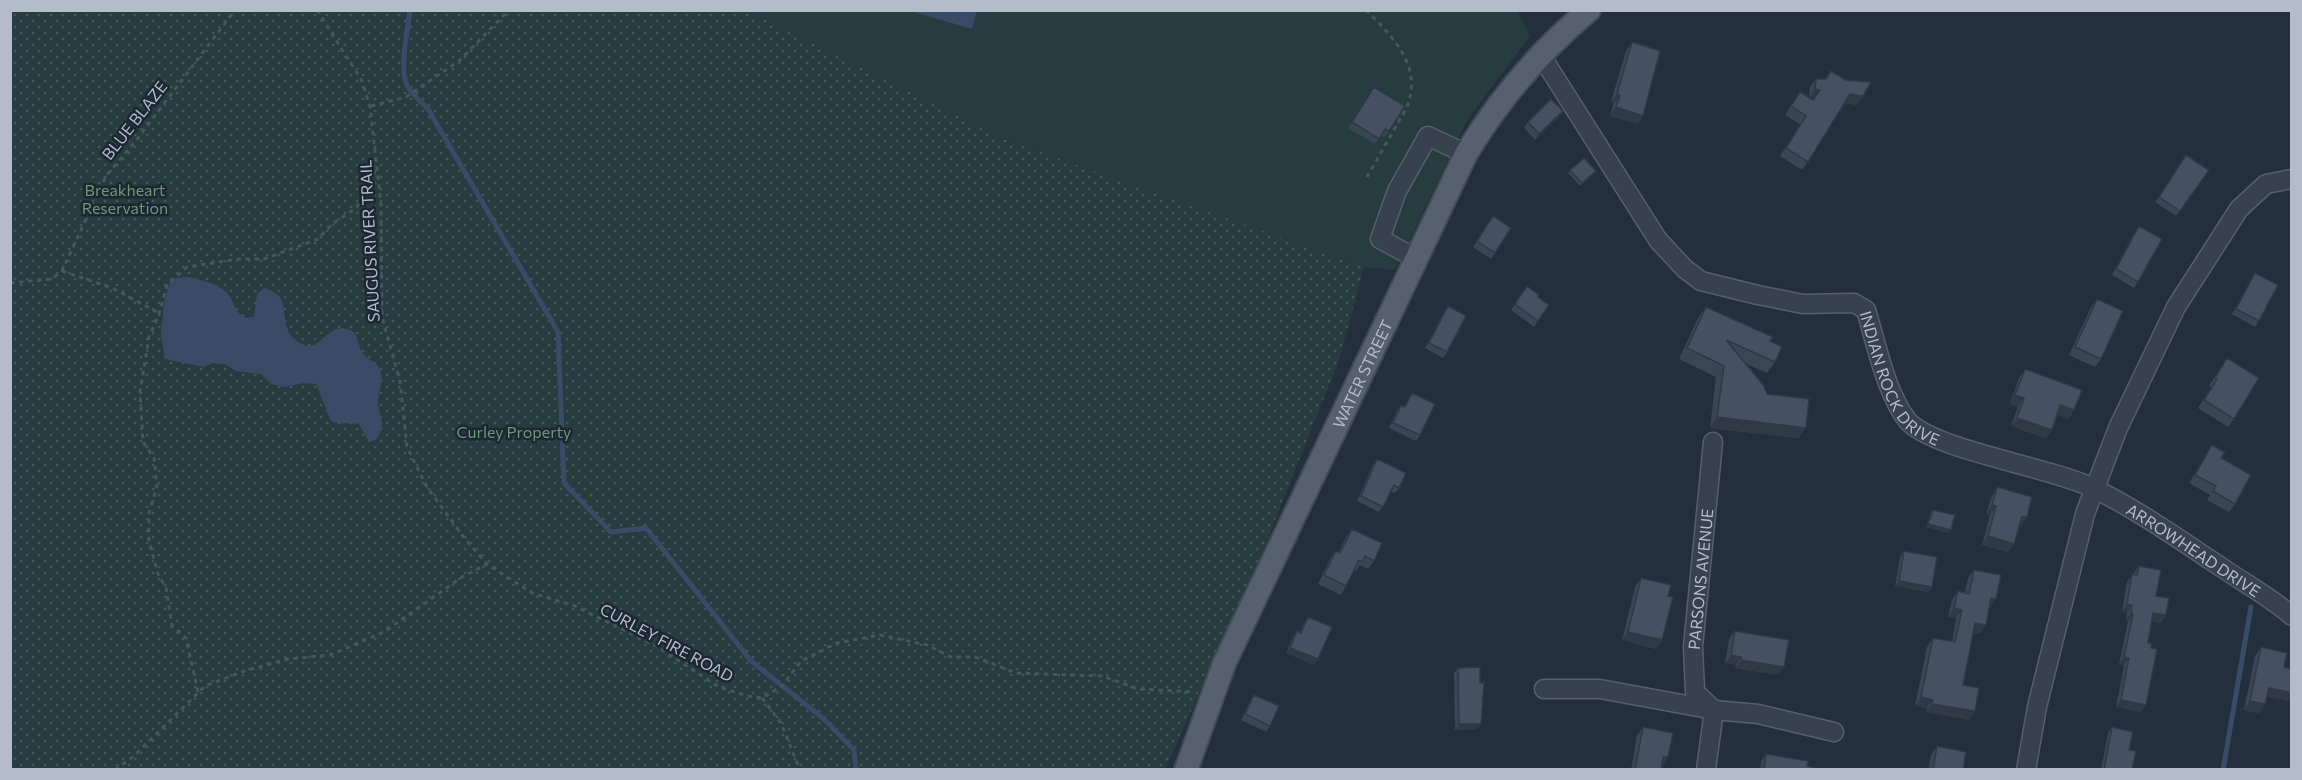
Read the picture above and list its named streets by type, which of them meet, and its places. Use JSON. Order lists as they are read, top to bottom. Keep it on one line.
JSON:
{"streets":{"main road":["WATER STREET"],"street":["INDIAN ROCK DRIVE","ARROWHEAD DRIVE","PARSONS AVENUE"],"path":["BLUE BLAZE","SAUGUS RIVER TRAIL","CURLEY FIRE ROAD"]},"crossings":[["SAUGUS RIVER TRAIL","CURLEY FIRE ROAD"],["WATER STREET","INDIAN ROCK DRIVE"],["INDIAN ROCK DRIVE","ARROWHEAD DRIVE"]],"parks":["Breakheart Reservation","Curley Property"]}
